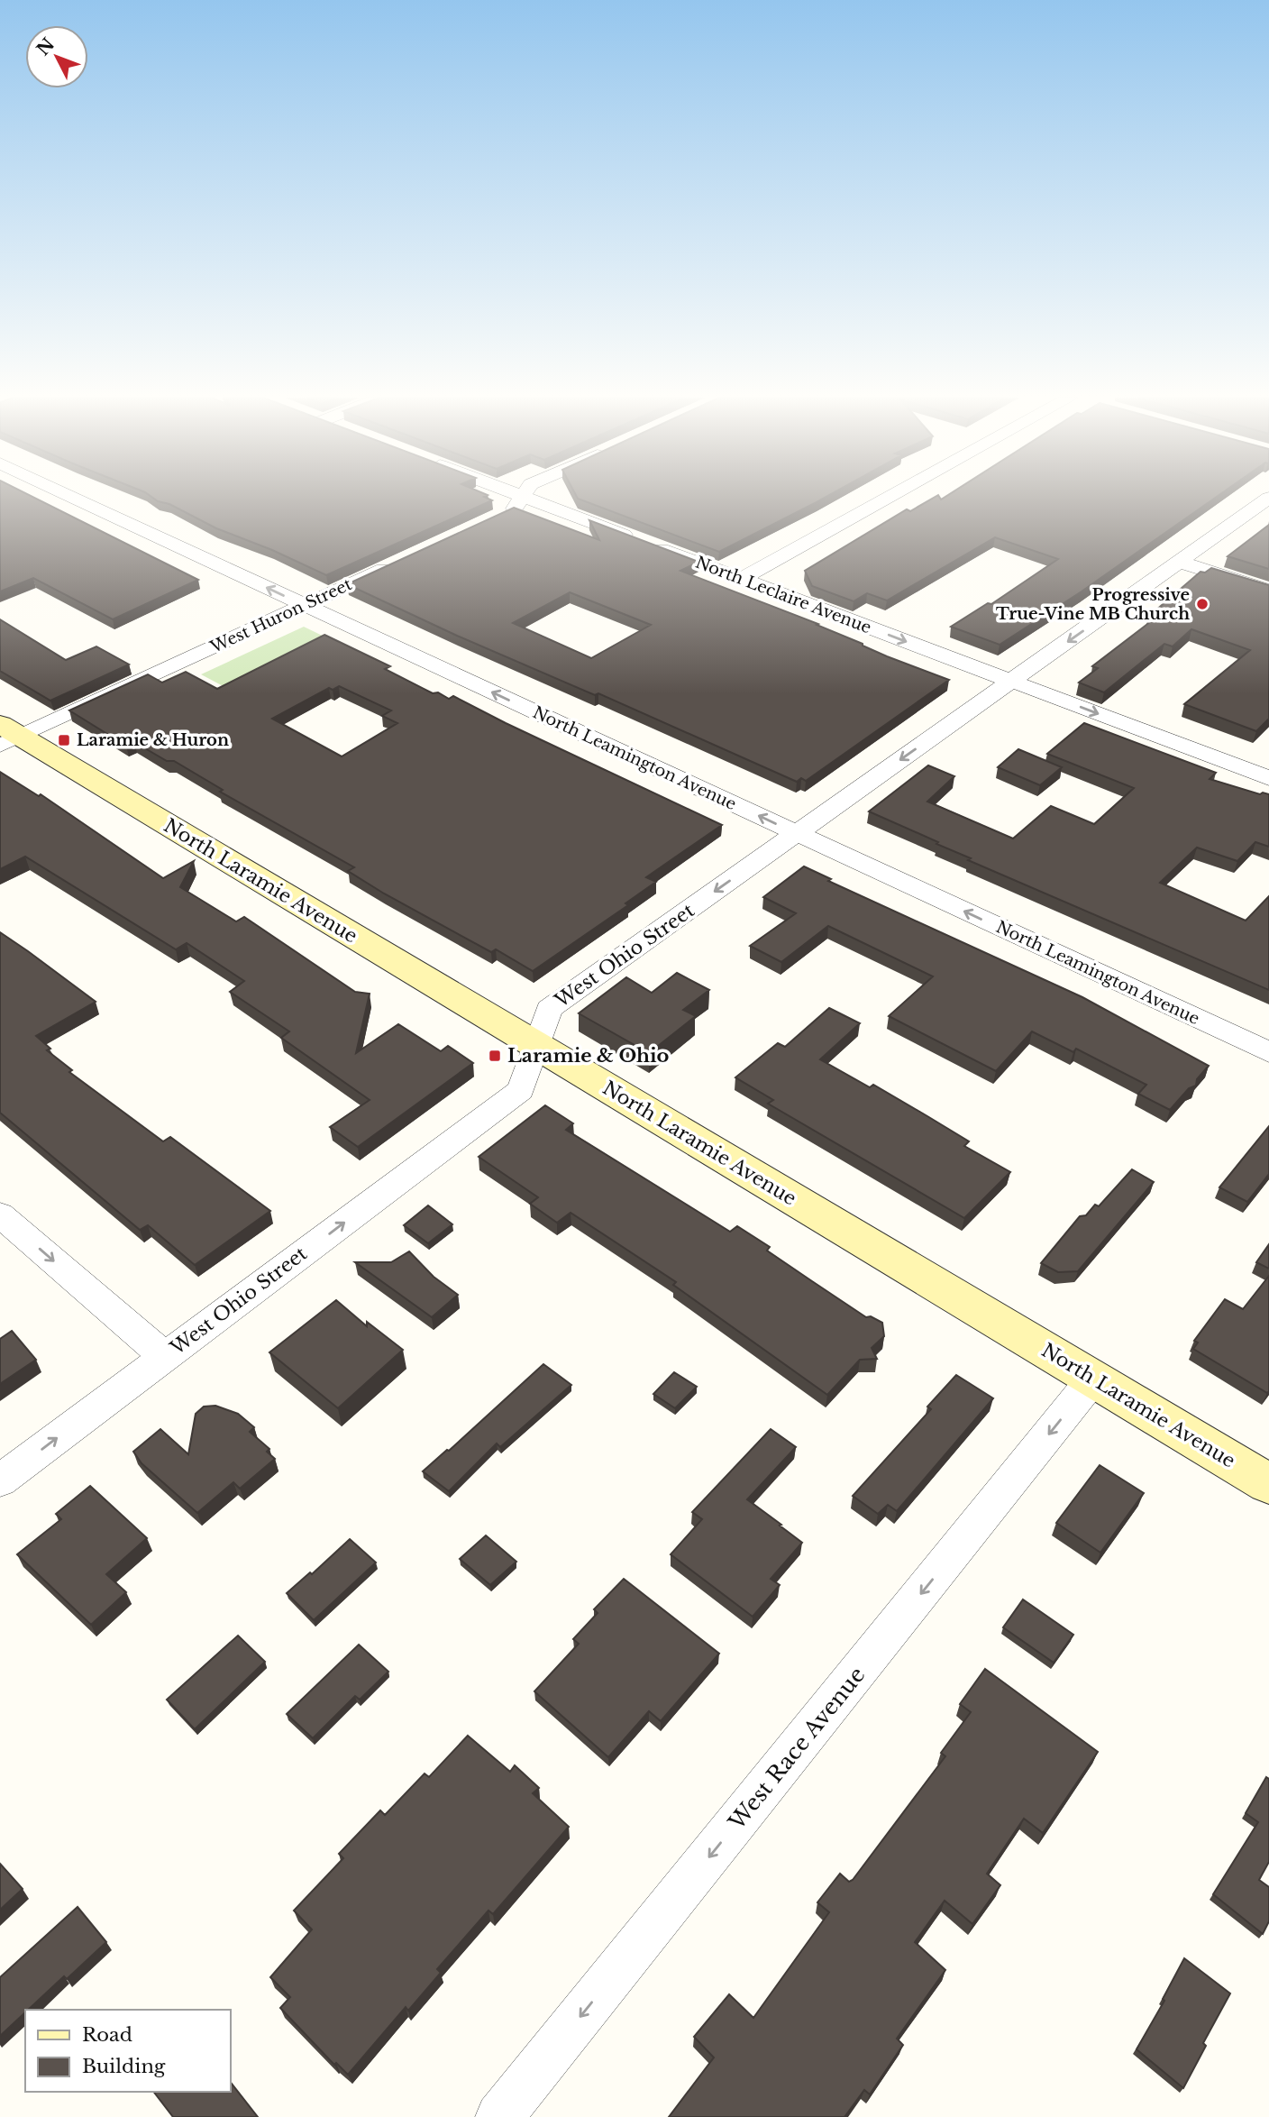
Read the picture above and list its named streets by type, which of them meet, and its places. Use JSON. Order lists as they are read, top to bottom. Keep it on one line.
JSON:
{"streets":{"street":["North Leclaire Avenue","West Huron Street","North Leamington Avenue","North Laramie Avenue","West Ohio Street","West Race Avenue"]},"crossings":[["North Leclaire Avenue","West Ohio Street"],["West Huron Street","North Leamington Avenue"],["West Huron Street","North Laramie Avenue"],["North Leamington Avenue","West Ohio Street"],["North Laramie Avenue","West Ohio Street"],["North Laramie Avenue","West Race Avenue"]],"one_way":["North Leclaire Avenue","North Leamington Avenue","West Race Avenue"],"places":{"other":["Progressive True-Vine MB Church"],"transit":["Laramie & Huron","Laramie & Ohio"]},"legend":["Road","Building"],"north":"top left"}
